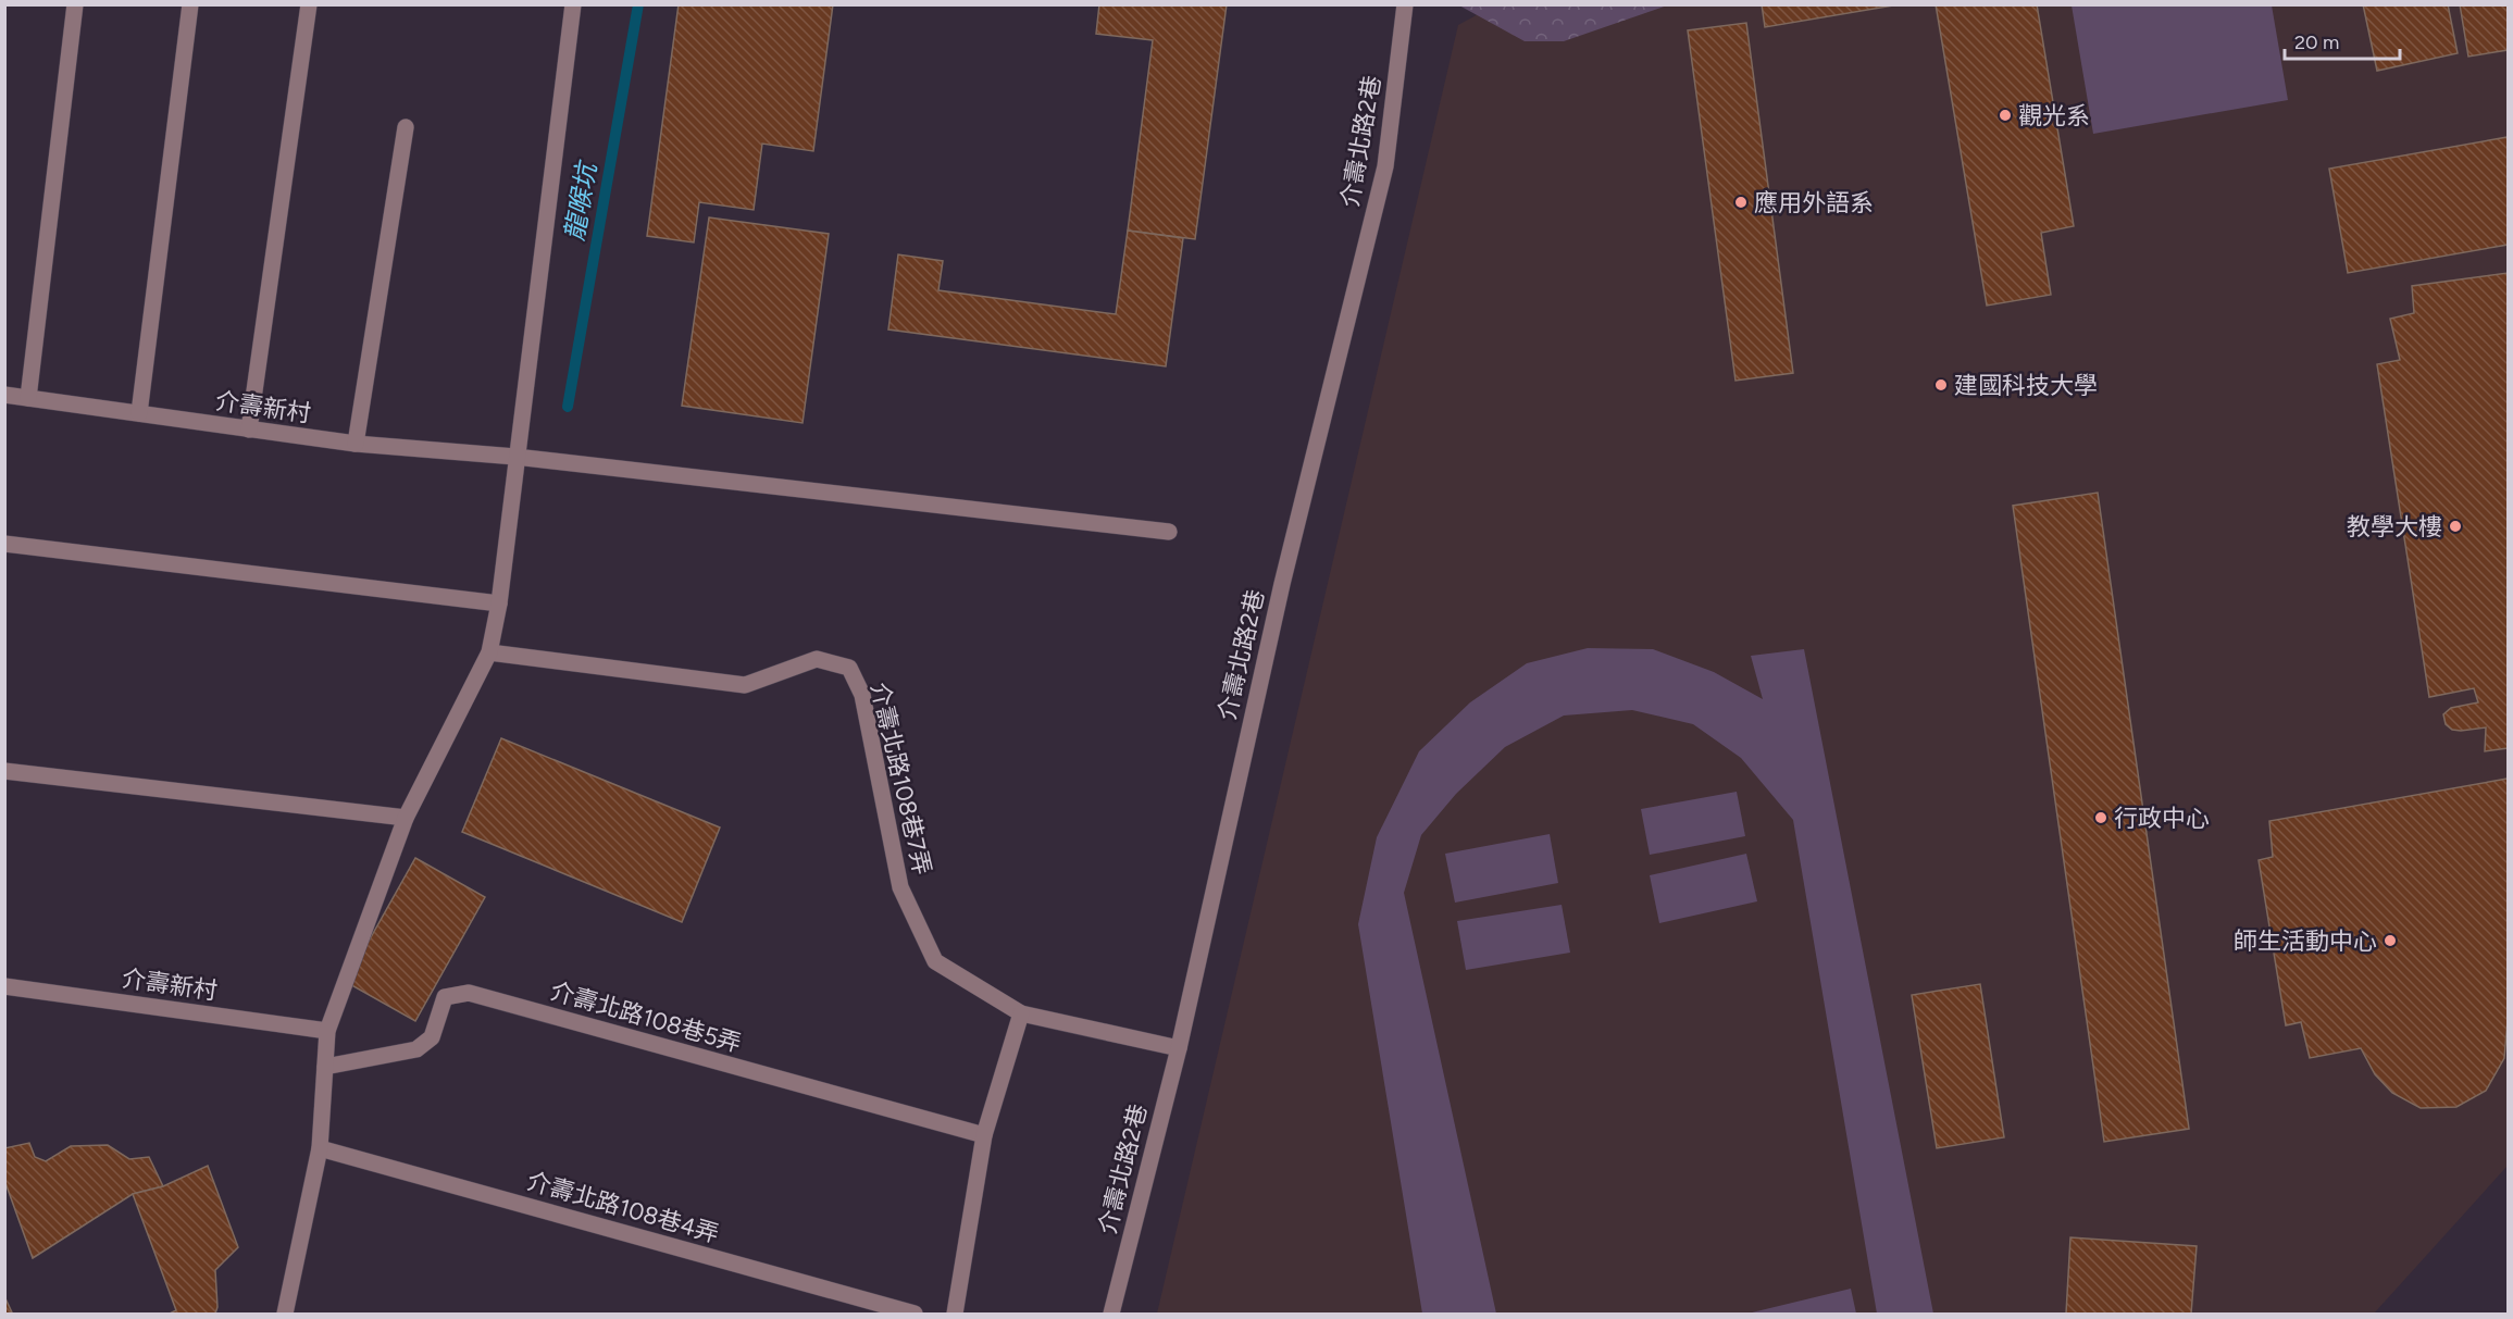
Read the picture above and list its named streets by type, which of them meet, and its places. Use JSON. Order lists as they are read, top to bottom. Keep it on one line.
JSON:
{"streets":{"street":["介壽北路2巷","介壽新村","介壽北路108巷7弄","介壽北路108巷5弄","介壽北路108巷4弄"]},"crossings":[["介壽北路2巷","介壽北路108巷7弄"]],"water":["龍喉坑"],"places":["觀光系","應用外語系","建國科技大學","教學大樓","行政中心","師生活動中心"],"scale_bar":"20 m"}
